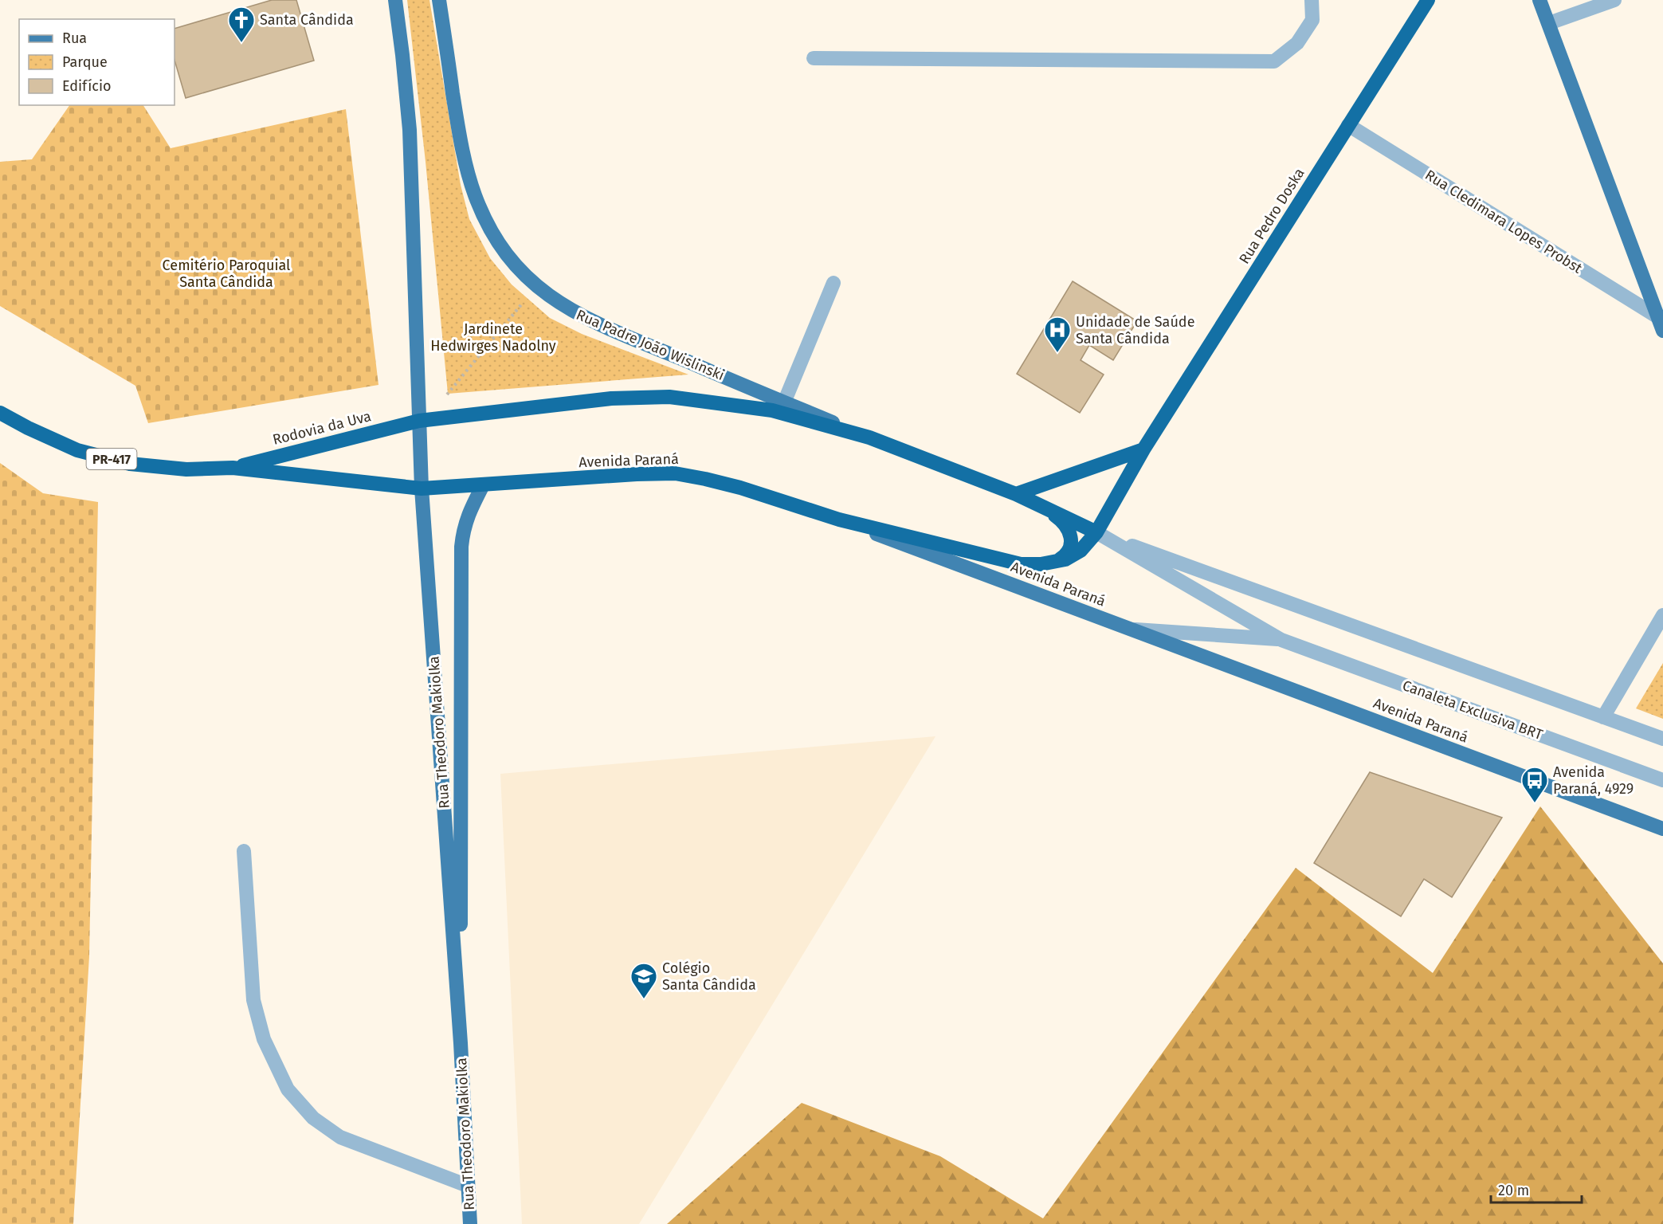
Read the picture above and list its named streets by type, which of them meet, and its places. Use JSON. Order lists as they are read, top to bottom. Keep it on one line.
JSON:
{"streets":{"highway":["Rua Pedro Doska","Rodovia da Uva","PR-417","Avenida Paraná"],"main road":["Rua Padre João Wislinski","Rua Theodoro Makiolka"],"street":["Rua Cledimara Lopes Probst","Canaleta Exclusiva BRT"]},"crossings":[["Rua Pedro Doska","Rua Cledimara Lopes Probst"],["Rua Pedro Doska","Canaleta Exclusiva BRT"],["Rodovia da Uva","Avenida Paraná"],["Rodovia da Uva","Rua Theodoro Makiolka"],["Avenida Paraná","Canaleta Exclusiva BRT"],["Avenida Paraná","Rua Theodoro Makiolka"]],"parks":["Cemitério Paroquial Santa Cândida","Jardinete Hedwirges Nadolny"],"places":{"church":["Santa Cândida"],"hospital":["Unidade de Saúde Santa Cândida"],"bus stop":["Avenida Paraná, 4929"],"school or university":["Colégio Santa Cândida"]},"legend":["Rua","Parque","Edifício"],"scale_bar":"20 m"}
